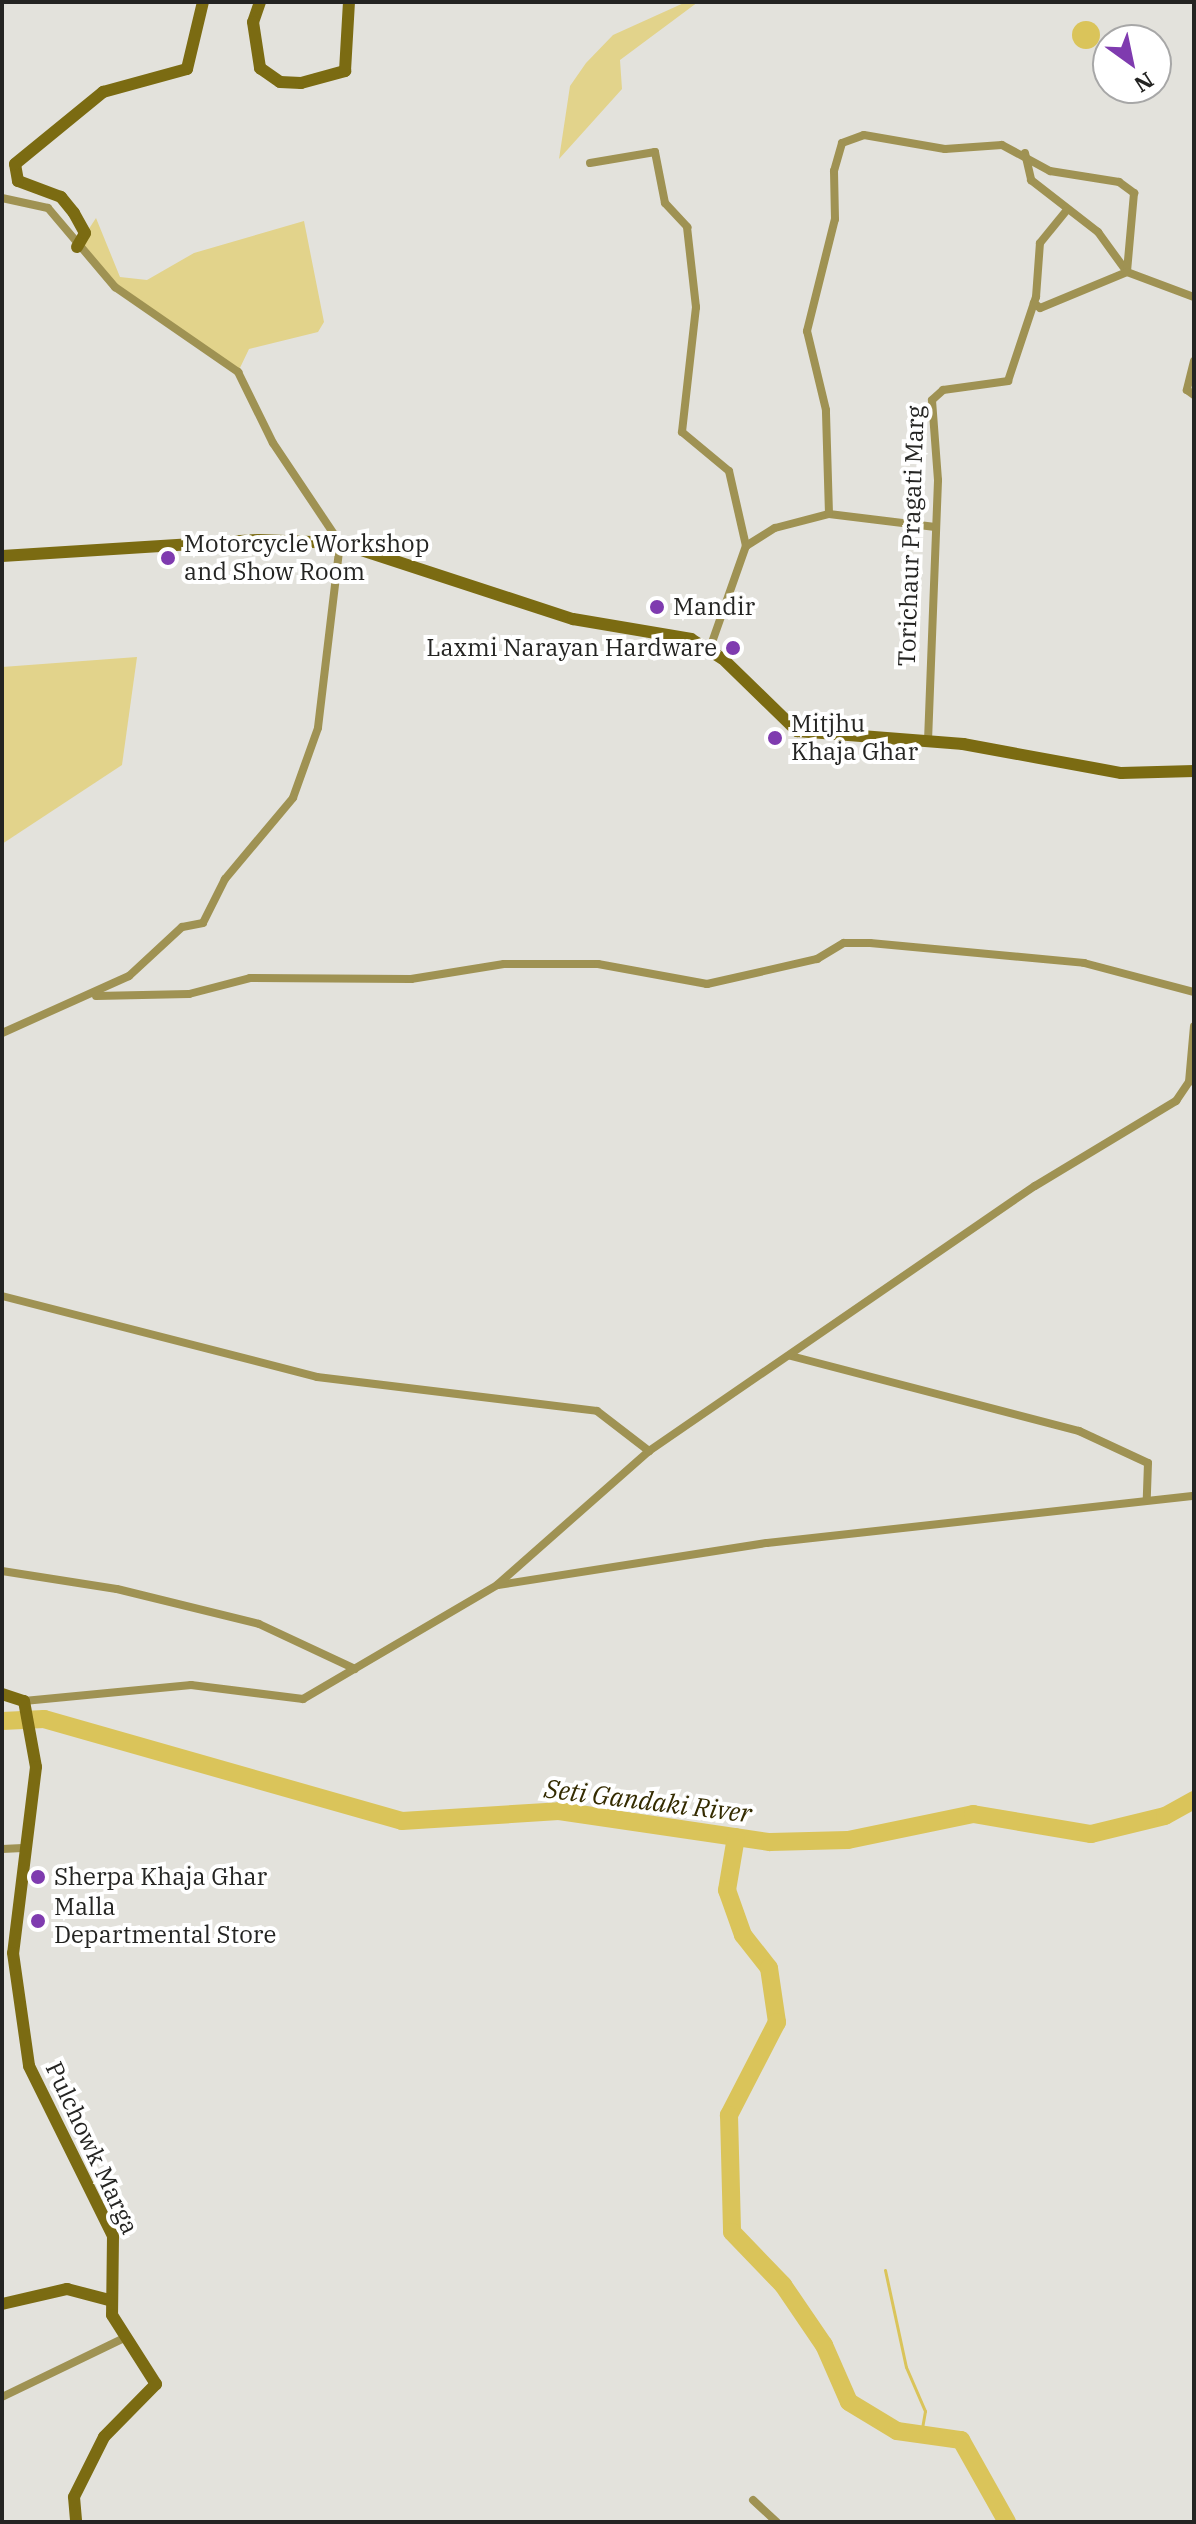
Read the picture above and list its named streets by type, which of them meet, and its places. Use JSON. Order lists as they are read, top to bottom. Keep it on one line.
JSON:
{"streets":{"main road":["Pulchowk Marga"],"street":["Torichaur Pragati Marg"]},"water":["Seti Gandaki River"],"places":["Motorcycle Workshop and Show Room","Mandir","Laxmi Narayan Hardware","Mitjhu Khaja Ghar","Sherpa Khaja Ghar","Malla Departmental Store"],"north":"bottom right"}
